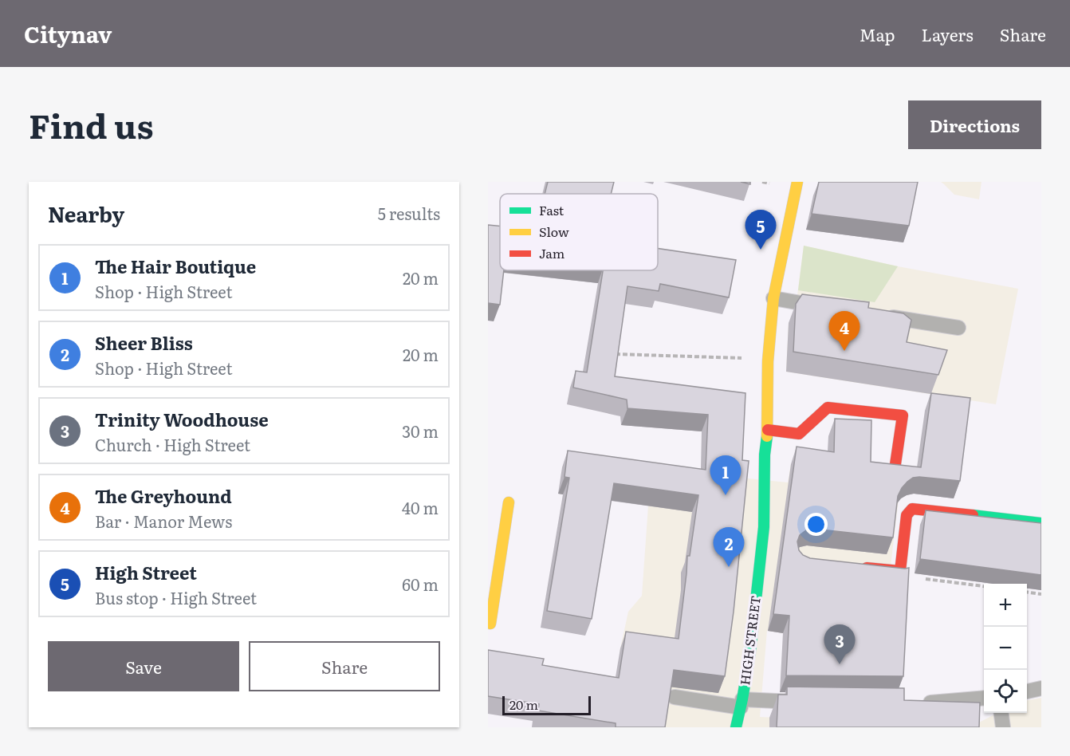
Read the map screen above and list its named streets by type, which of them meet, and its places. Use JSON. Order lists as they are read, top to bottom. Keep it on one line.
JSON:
{"streets":{"street":["HIGH STREET"]},"legend":["Fast","Slow","Jam"],"scale_bar":"20 m","page":{"header":"Citynav","nav":["Map","Layers","Share"],"title":"Find us","buttons":["Directions",["Save","Share"]],"heading":["Nearby","5 results"],"pins":["5","4","1","2","3"],"list":[{"mark":"1","name":"The Hair Boutique","note":"Shop · High Street","value":"20 m"},{"mark":"2","name":"Sheer Bliss","note":"Shop · High Street","value":"20 m"},{"mark":"3","name":"Trinity Woodhouse","note":"Church · High Street","value":"30 m"},{"mark":"4","name":"The Greyhound","note":"Bar · Manor Mews","value":"40 m"},{"mark":"5","name":"High Street","note":"Bus stop · High Street","value":"60 m"}],"map_buttons":["+","−"],"scale":"20 m"}}
